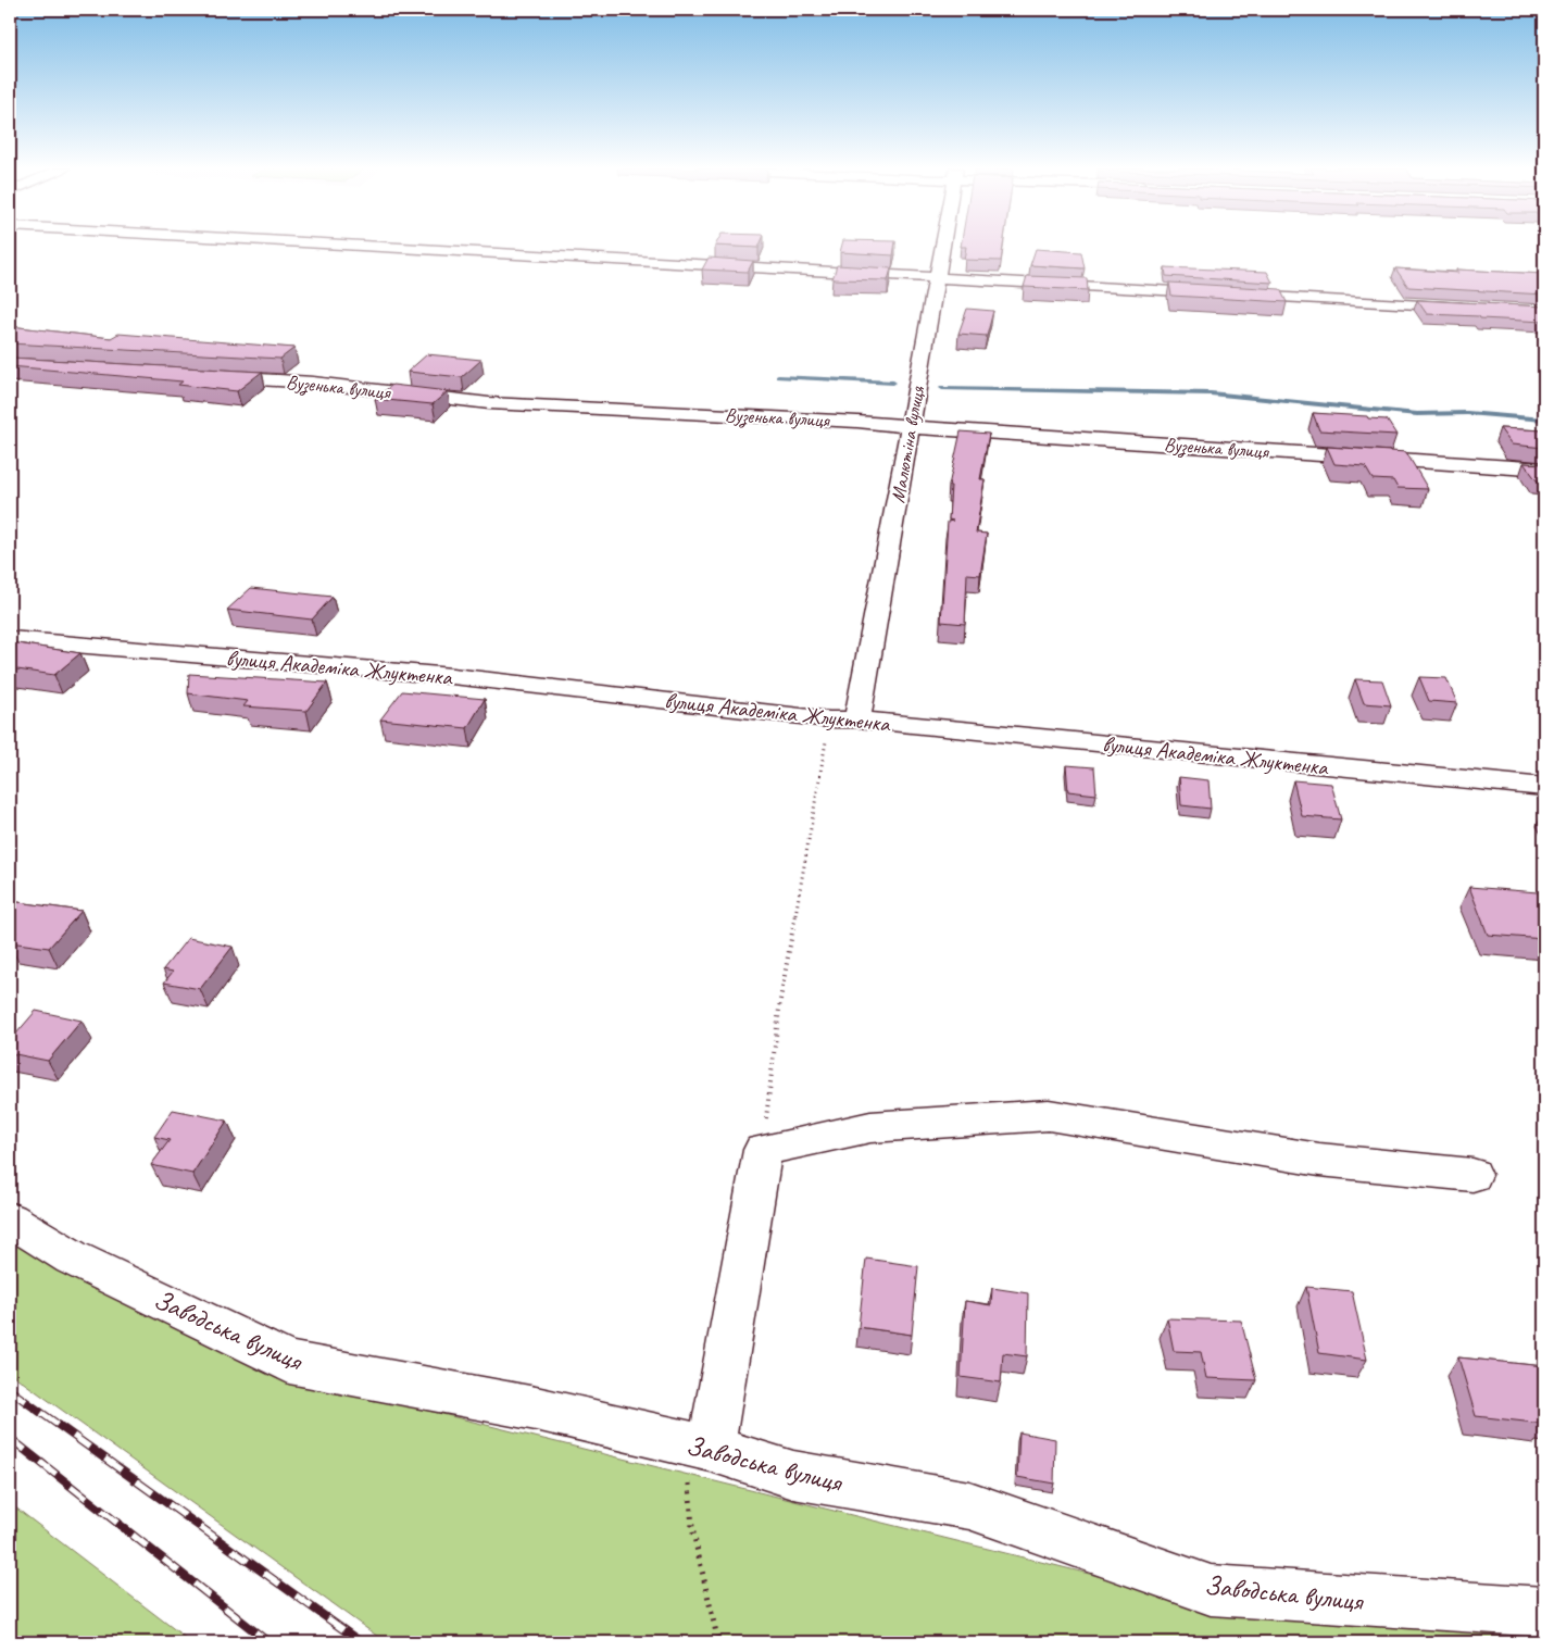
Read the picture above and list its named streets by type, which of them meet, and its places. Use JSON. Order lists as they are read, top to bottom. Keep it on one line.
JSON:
{"streets":{"street":["Вузенька вулиця","Малютіна вулиця","вулиця Академіка Жлуктенка","Заводська вулиця"]},"crossings":[["Вузенька вулиця","Малютіна вулиця"],["Малютіна вулиця","вулиця Академіка Жлуктенка"]]}
